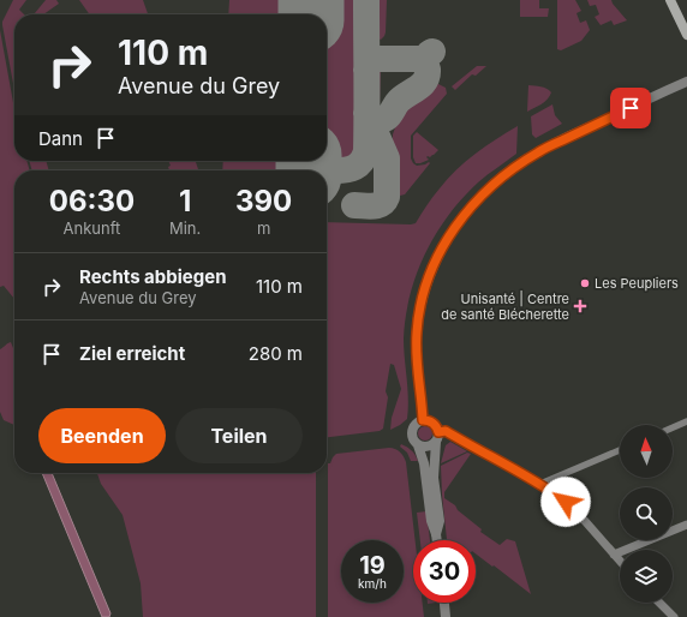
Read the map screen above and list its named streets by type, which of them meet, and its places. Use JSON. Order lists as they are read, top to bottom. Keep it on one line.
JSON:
{"places":{"other":["Les Peupliers"],"health":["Unisanté | Centre de santé Blécherette"]},"north":"top","page":{"turn":["110 m","Avenue du Grey"],"then":"Dann","eta":["06:30","Ankunft","1","Min.","390","m"],"list":[{"name":"Rechts abbiegen","note":"Avenue du Grey","value":"110 m"},{"name":"Ziel erreicht","value":"280 m"}],"buttons":["Beenden","Teilen"],"speed":"19 km/h","limit":"30"}}
